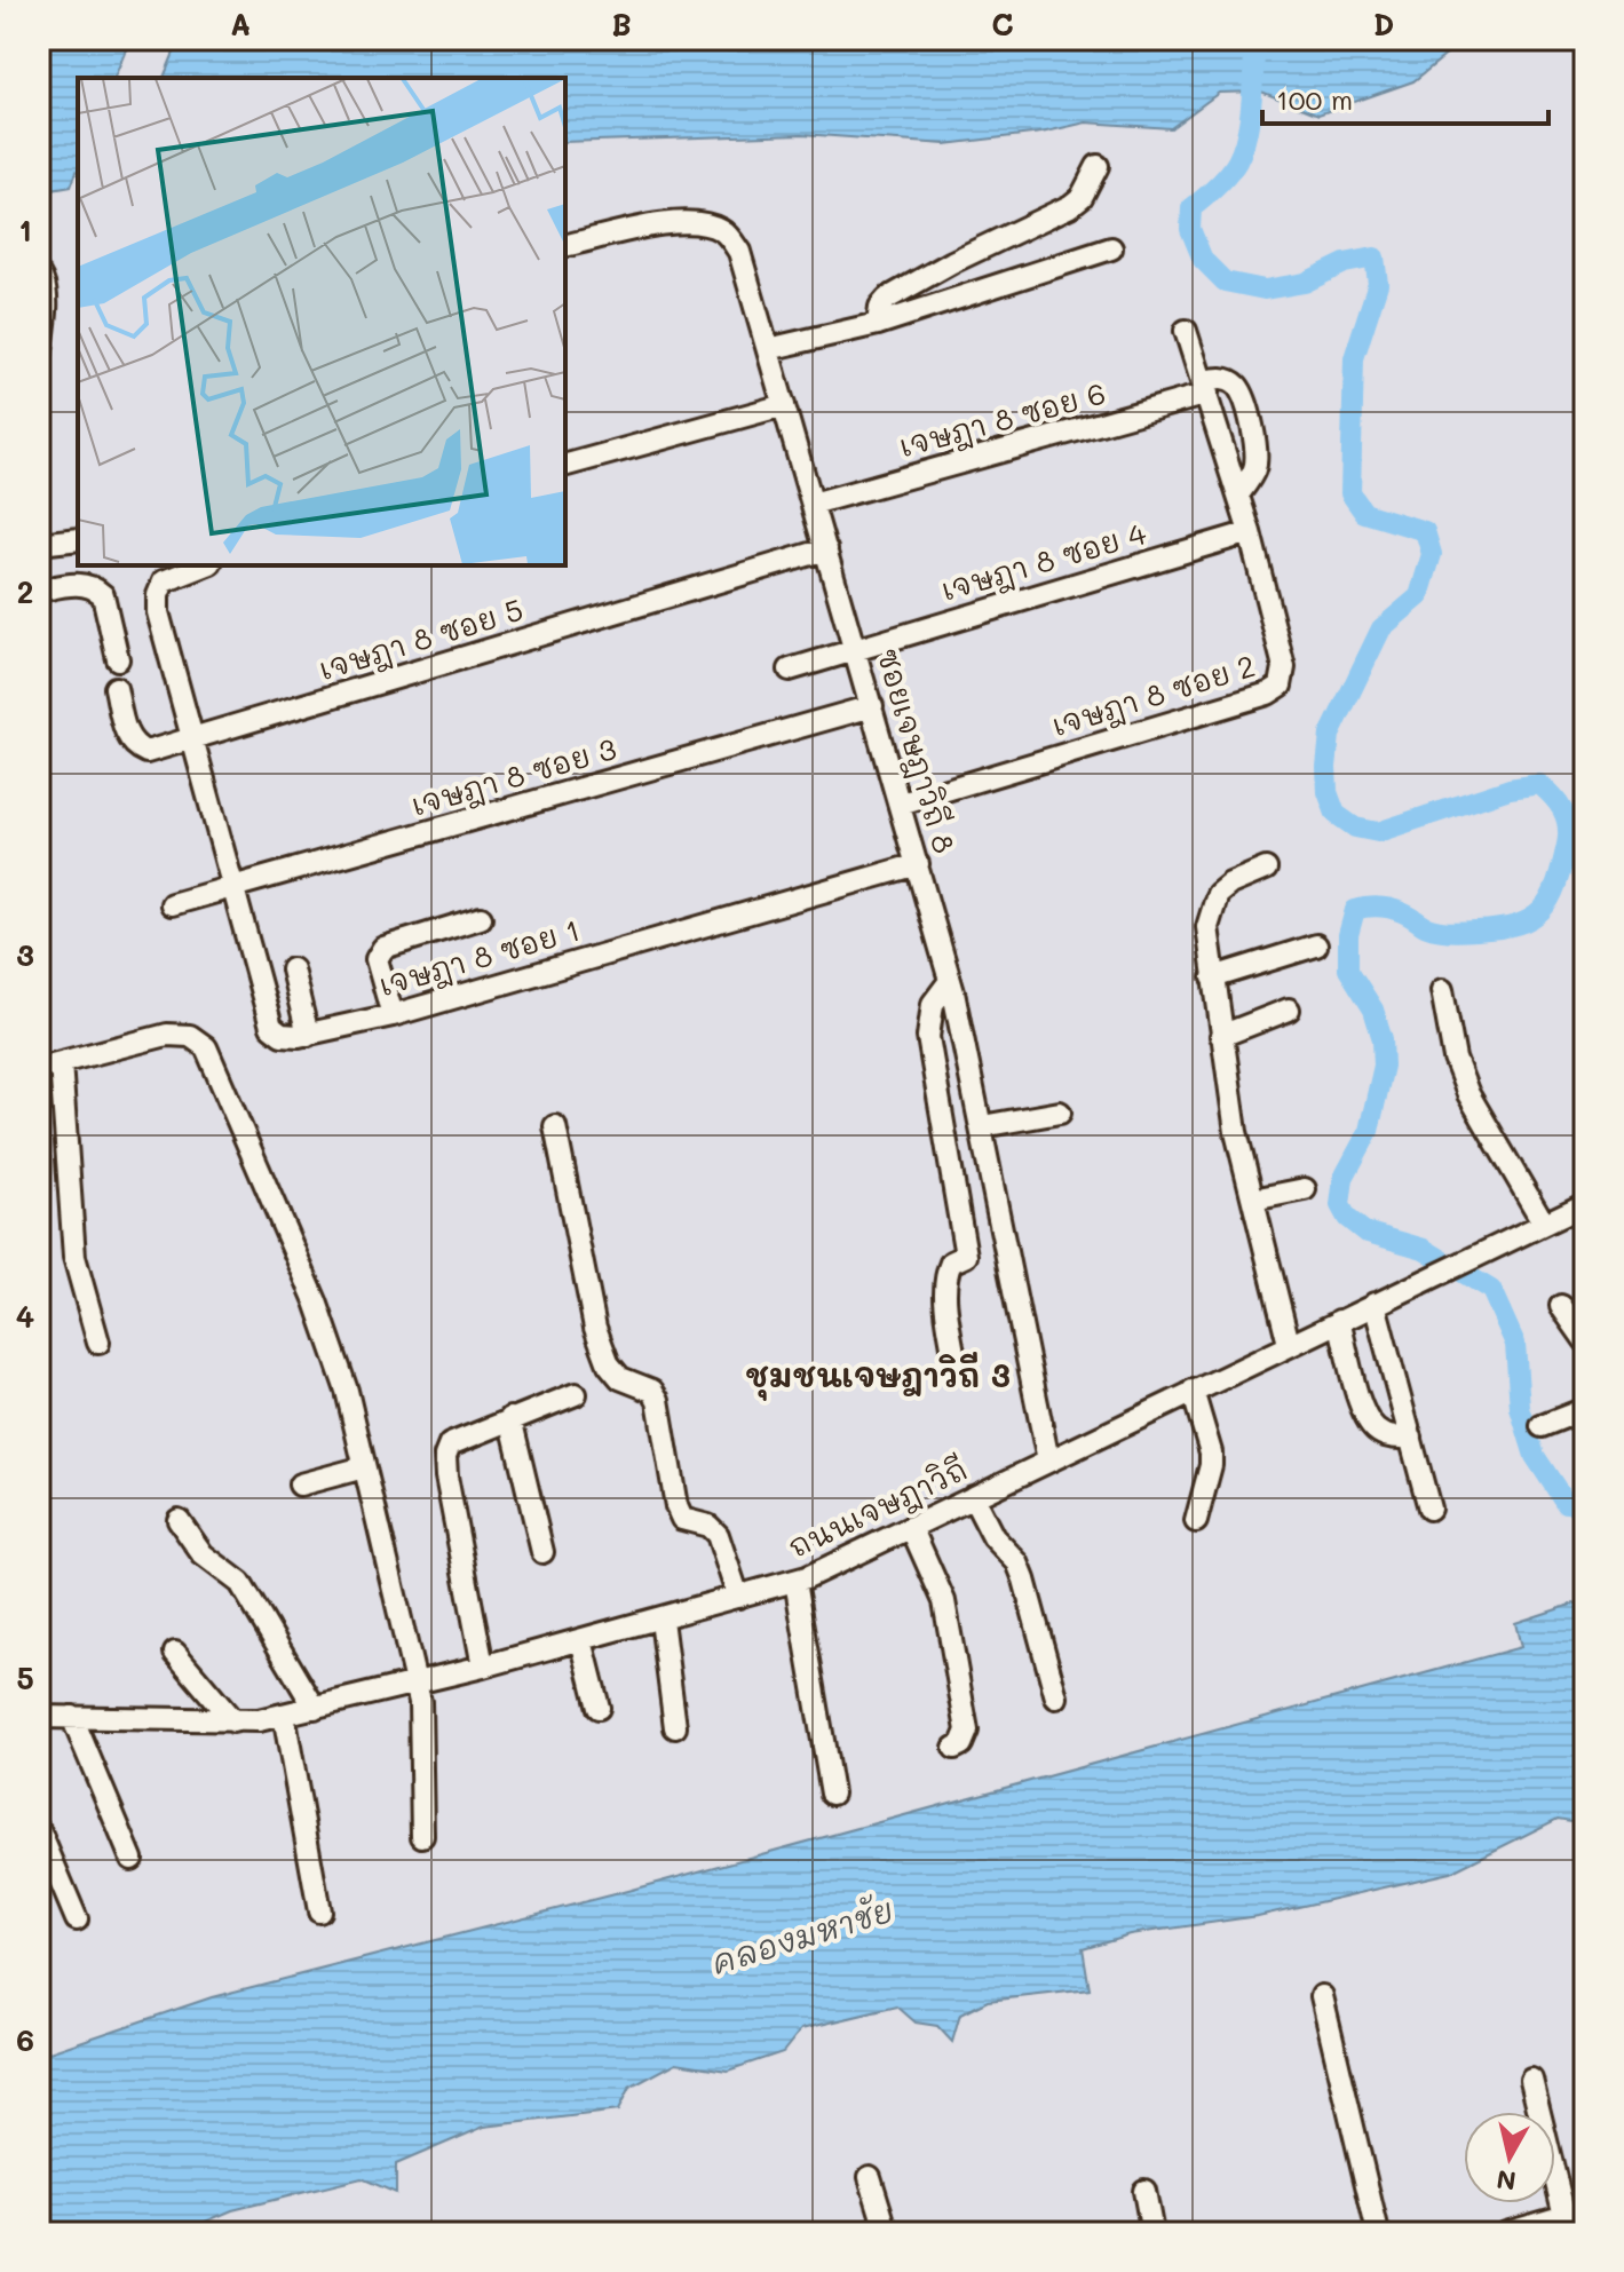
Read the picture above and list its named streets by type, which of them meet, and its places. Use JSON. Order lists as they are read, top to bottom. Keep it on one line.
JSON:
{"streets":{"street":["เจษฎา 8 ซอย 6","เจษฎา 8 ซอย 4","เจษฎา 8 ซอย 5","เจษฎา 8 ซอย 2","ซอยเจษฎาวิถี 8","เจษฎา 8 ซอย 3","เจษฎา 8 ซอย 1","ถนนเจษฎาวิถี"]},"crossings":[["เจษฎา 8 ซอย 6","เจษฎา 8 ซอย 2"],["เจษฎา 8 ซอย 6","ซอยเจษฎาวิถี 8"],["เจษฎา 8 ซอย 4","เจษฎา 8 ซอย 2"],["เจษฎา 8 ซอย 4","ซอยเจษฎาวิถี 8"],["เจษฎา 8 ซอย 5","ซอยเจษฎาวิถี 8"],["เจษฎา 8 ซอย 2","ซอยเจษฎาวิถี 8"],["ซอยเจษฎาวิถี 8","เจษฎา 8 ซอย 3"],["ซอยเจษฎาวิถี 8","เจษฎา 8 ซอย 1"],["ซอยเจษฎาวิถี 8","ถนนเจษฎาวิถี"]],"districts":["ชุมชนเจษฎาวิถี 3"],"water":["คลองมหาชัย"],"scale_bar":"100 m","north":"bottom","grid":{"columns":["A","B","C","D"],"rows":["1","2","3","4","5","6"]}}
